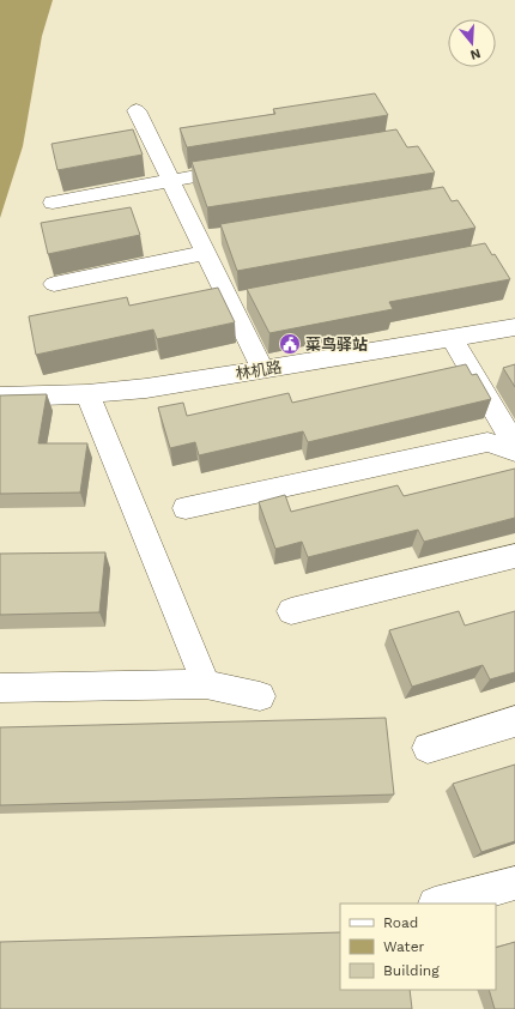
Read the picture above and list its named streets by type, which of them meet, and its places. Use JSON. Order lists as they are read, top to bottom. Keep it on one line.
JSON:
{"streets":{"street":["林机路"]},"places":{"public building":["菜鸟驿站"]},"legend":["Road","Water","Building"],"north":"bottom"}
